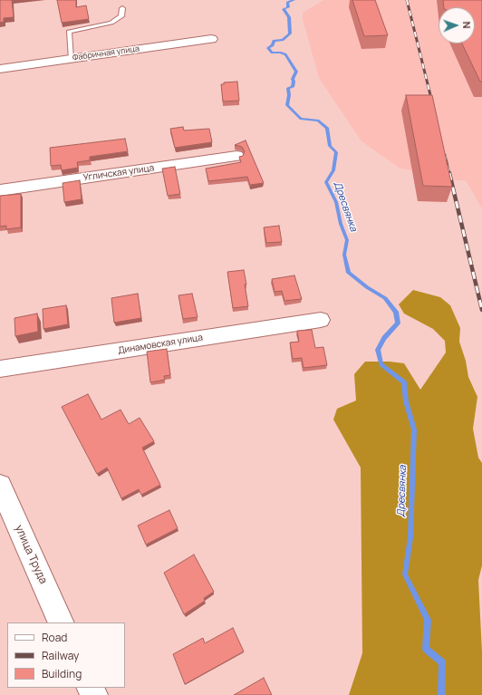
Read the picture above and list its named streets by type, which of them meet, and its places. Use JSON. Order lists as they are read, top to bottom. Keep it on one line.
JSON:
{"streets":{"street":["Фабричная улица","Угличская улица","Динамовская улица","улица Труда"]},"water":["Дресвянка"],"legend":["Road","Railway","Building"],"north":"right"}
